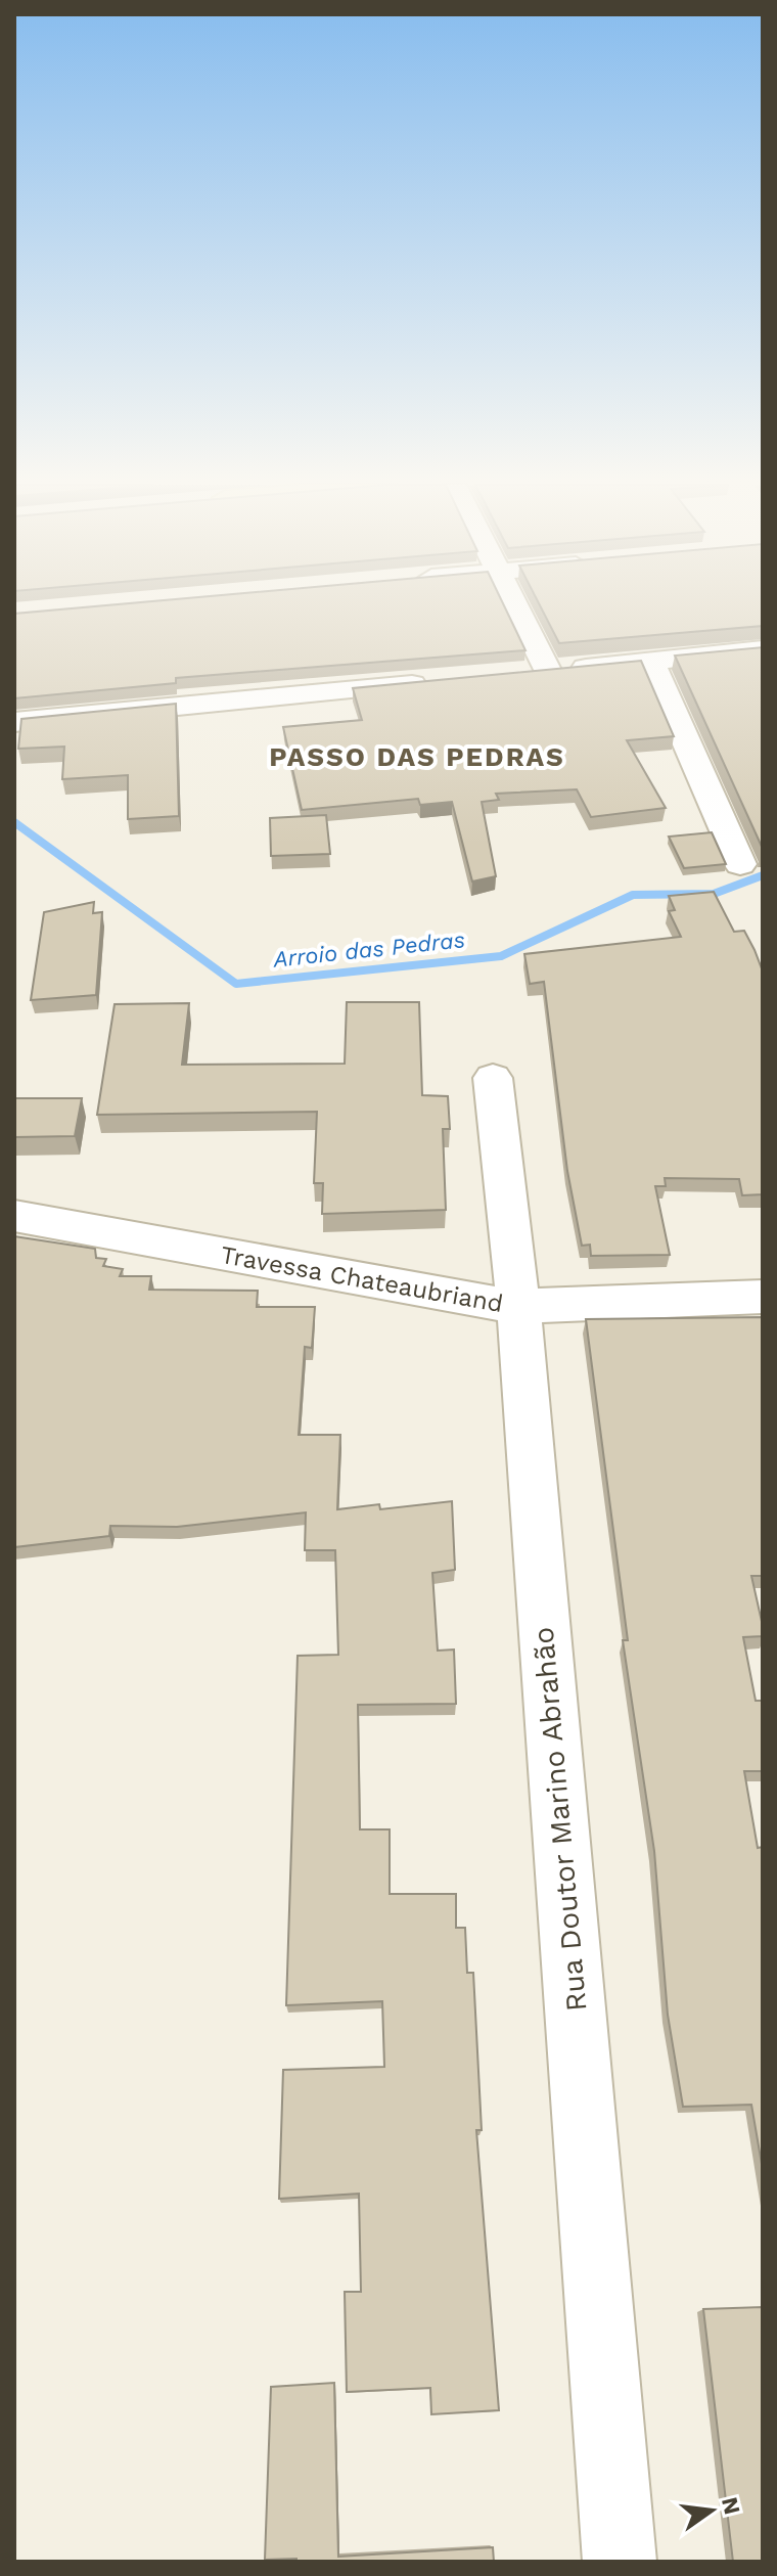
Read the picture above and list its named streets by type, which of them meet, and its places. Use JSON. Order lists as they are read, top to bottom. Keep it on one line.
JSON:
{"streets":{"street":["Travessa Chateaubriand","Rua Doutor Marino Abrahão"]},"crossings":[["Travessa Chateaubriand","Rua Doutor Marino Abrahão"]],"districts":["PASSO DAS PEDRAS"],"water":["Arroio das Pedras"],"north":"right"}
